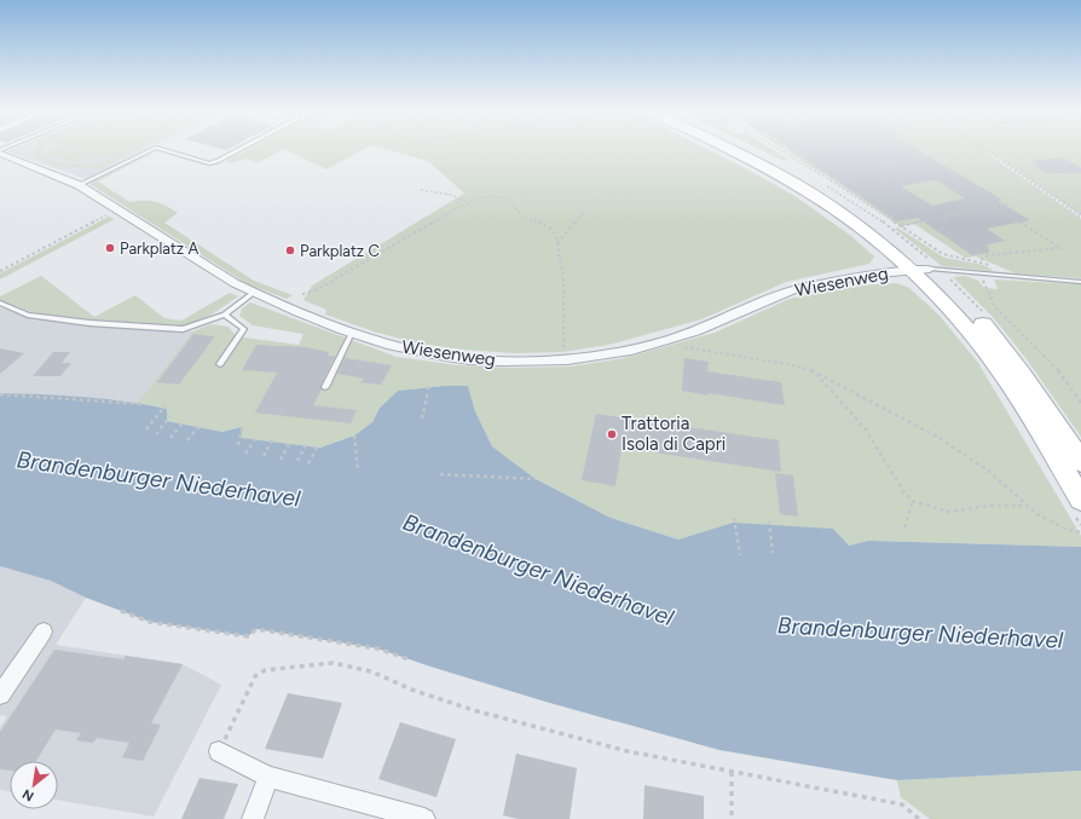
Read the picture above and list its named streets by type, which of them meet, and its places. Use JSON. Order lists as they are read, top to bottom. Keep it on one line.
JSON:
{"streets":{"street":["Wiesenweg"]},"water":["Brandenburger Niederhavel"],"places":["Parkplatz A","Parkplatz C","Trattoria Isola di Capri"],"north":"bottom left"}
